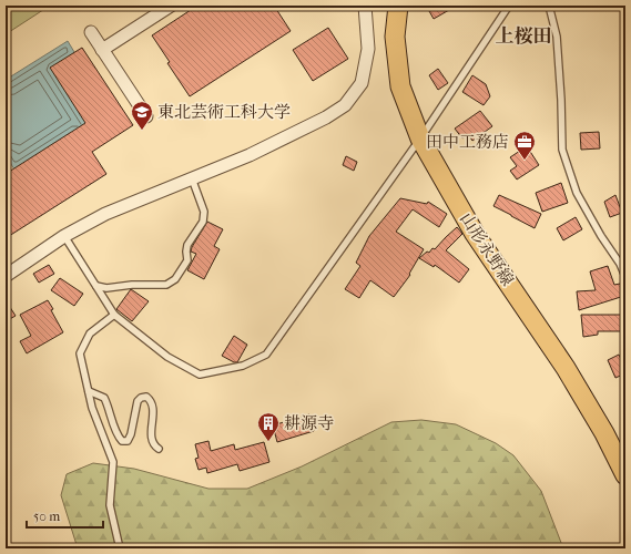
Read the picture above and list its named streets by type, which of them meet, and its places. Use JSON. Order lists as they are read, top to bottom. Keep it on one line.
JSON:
{"streets":{"main road":["山形永野線"]},"districts":["上桜田"],"places":{"school or university":["東北芸術工科大学"],"office":["田中工務店"],"building":["耕源寺"]},"scale_bar":"50 m"}
